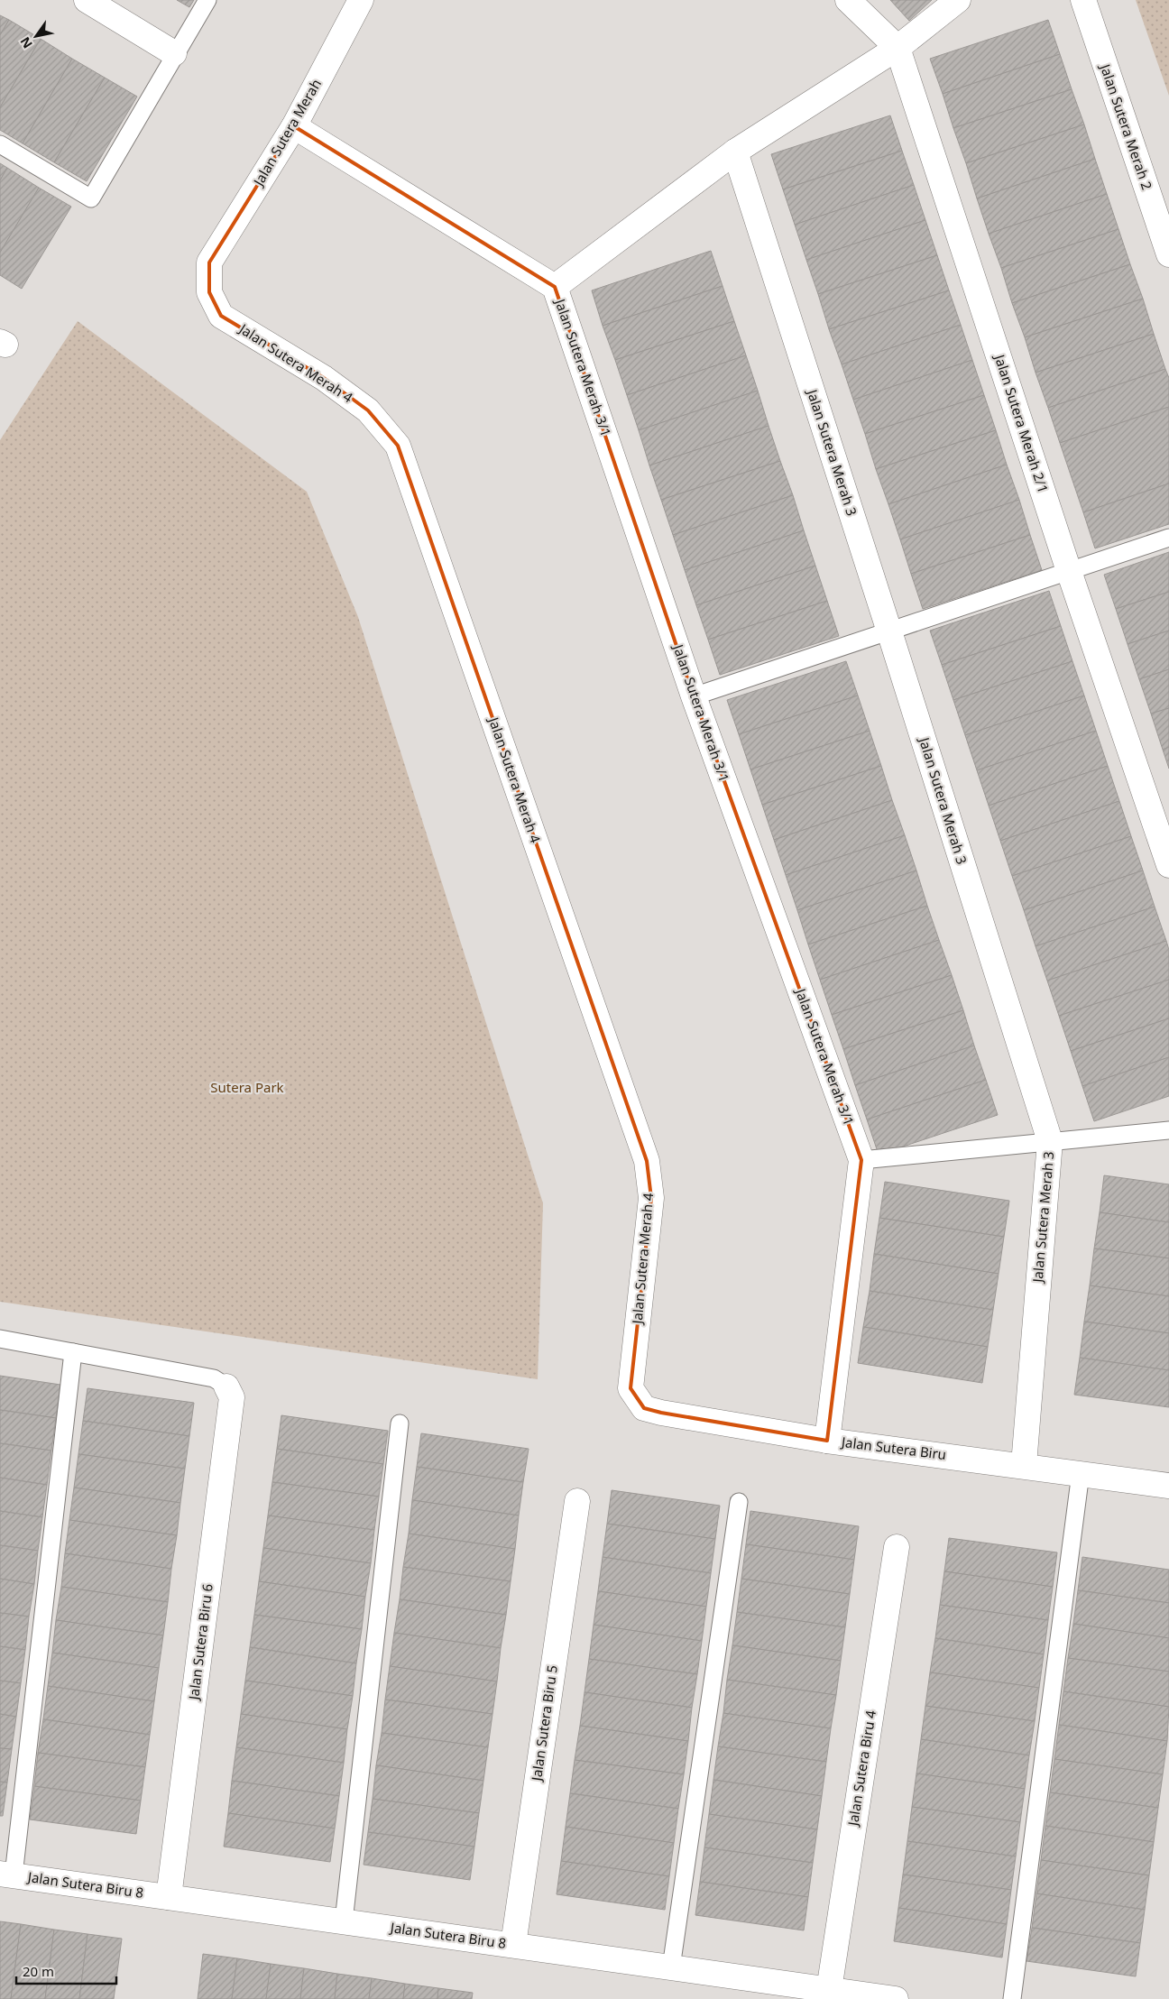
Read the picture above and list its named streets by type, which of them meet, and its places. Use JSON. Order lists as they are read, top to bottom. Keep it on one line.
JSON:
{"streets":{"street":["Jalan Sutera Merah 2","Jalan Sutera Merah","Jalan Sutera Merah 4","Jalan Sutera Merah 3/1","Jalan Sutera Merah 2/1","Jalan Sutera Merah 3","Jalan Sutera Biru","Jalan Sutera Biru 6","Jalan Sutera Biru 5","Jalan Sutera Biru 4","Jalan Sutera Biru 8"]},"crossings":[["Jalan Sutera Merah","Jalan Sutera Merah 4"],["Jalan Sutera Merah","Jalan Sutera Merah 3/1"],["Jalan Sutera Merah 4","Jalan Sutera Biru"],["Jalan Sutera Merah 3/1","Jalan Sutera Biru"],["Jalan Sutera Merah 3","Jalan Sutera Biru"],["Jalan Sutera Biru 6","Jalan Sutera Biru 8"],["Jalan Sutera Biru 5","Jalan Sutera Biru 8"],["Jalan Sutera Biru 4","Jalan Sutera Biru 8"]],"parks":["Sutera Park"],"scale_bar":"20 m","north":"bottom left"}
